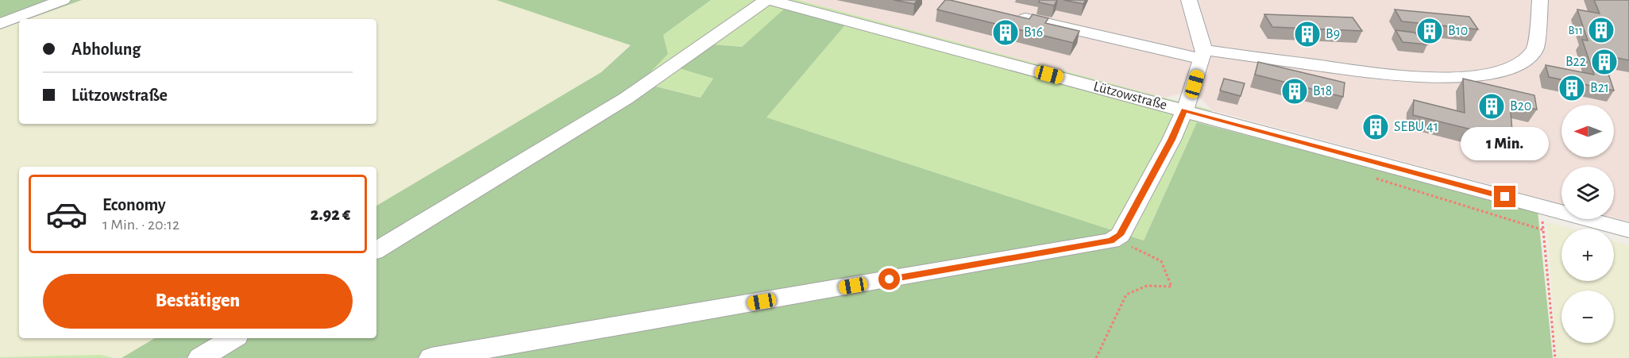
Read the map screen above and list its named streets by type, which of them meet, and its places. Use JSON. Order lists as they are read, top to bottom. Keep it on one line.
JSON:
{"streets":{"street":["Lützowstraße"]},"places":{"building":["B11","B10","B16","B9","B22","B21","B18","B20","SEBU 41"]},"north":"left","page":{"banner":["Abholung","Lützowstraße"],"map_buttons":["+","−"],"bubble":"1 Min.","list":[{"name":"Economy","note":"1 Min. · 20:12","value":"2.92 €"}],"buttons":"Bestätigen"}}
